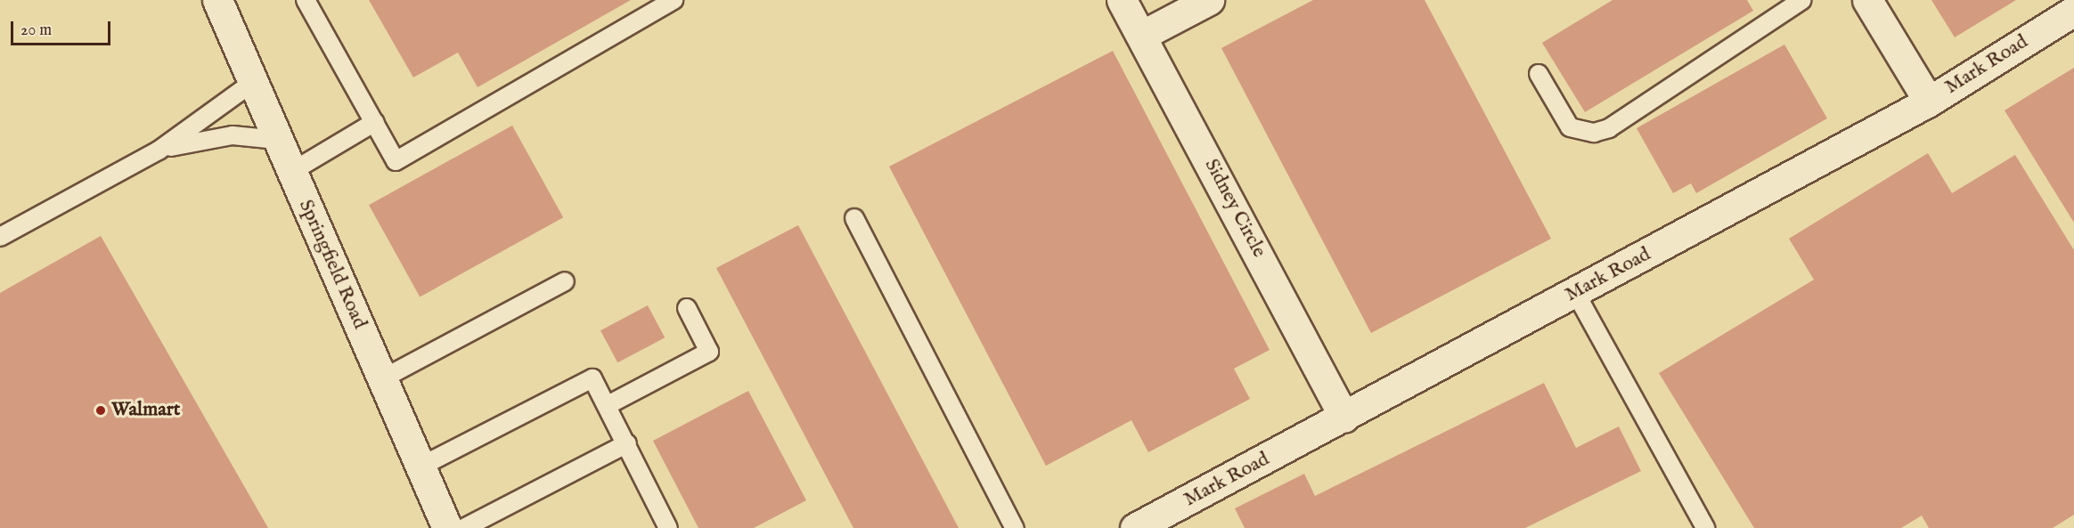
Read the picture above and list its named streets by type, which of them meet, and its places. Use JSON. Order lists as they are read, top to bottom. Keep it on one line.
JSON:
{"streets":{"street":["Mark Road","Sidney Circle","Springfield Road"]},"crossings":[["Mark Road","Sidney Circle"]],"places":["Walmart"],"scale_bar":"20 m"}
